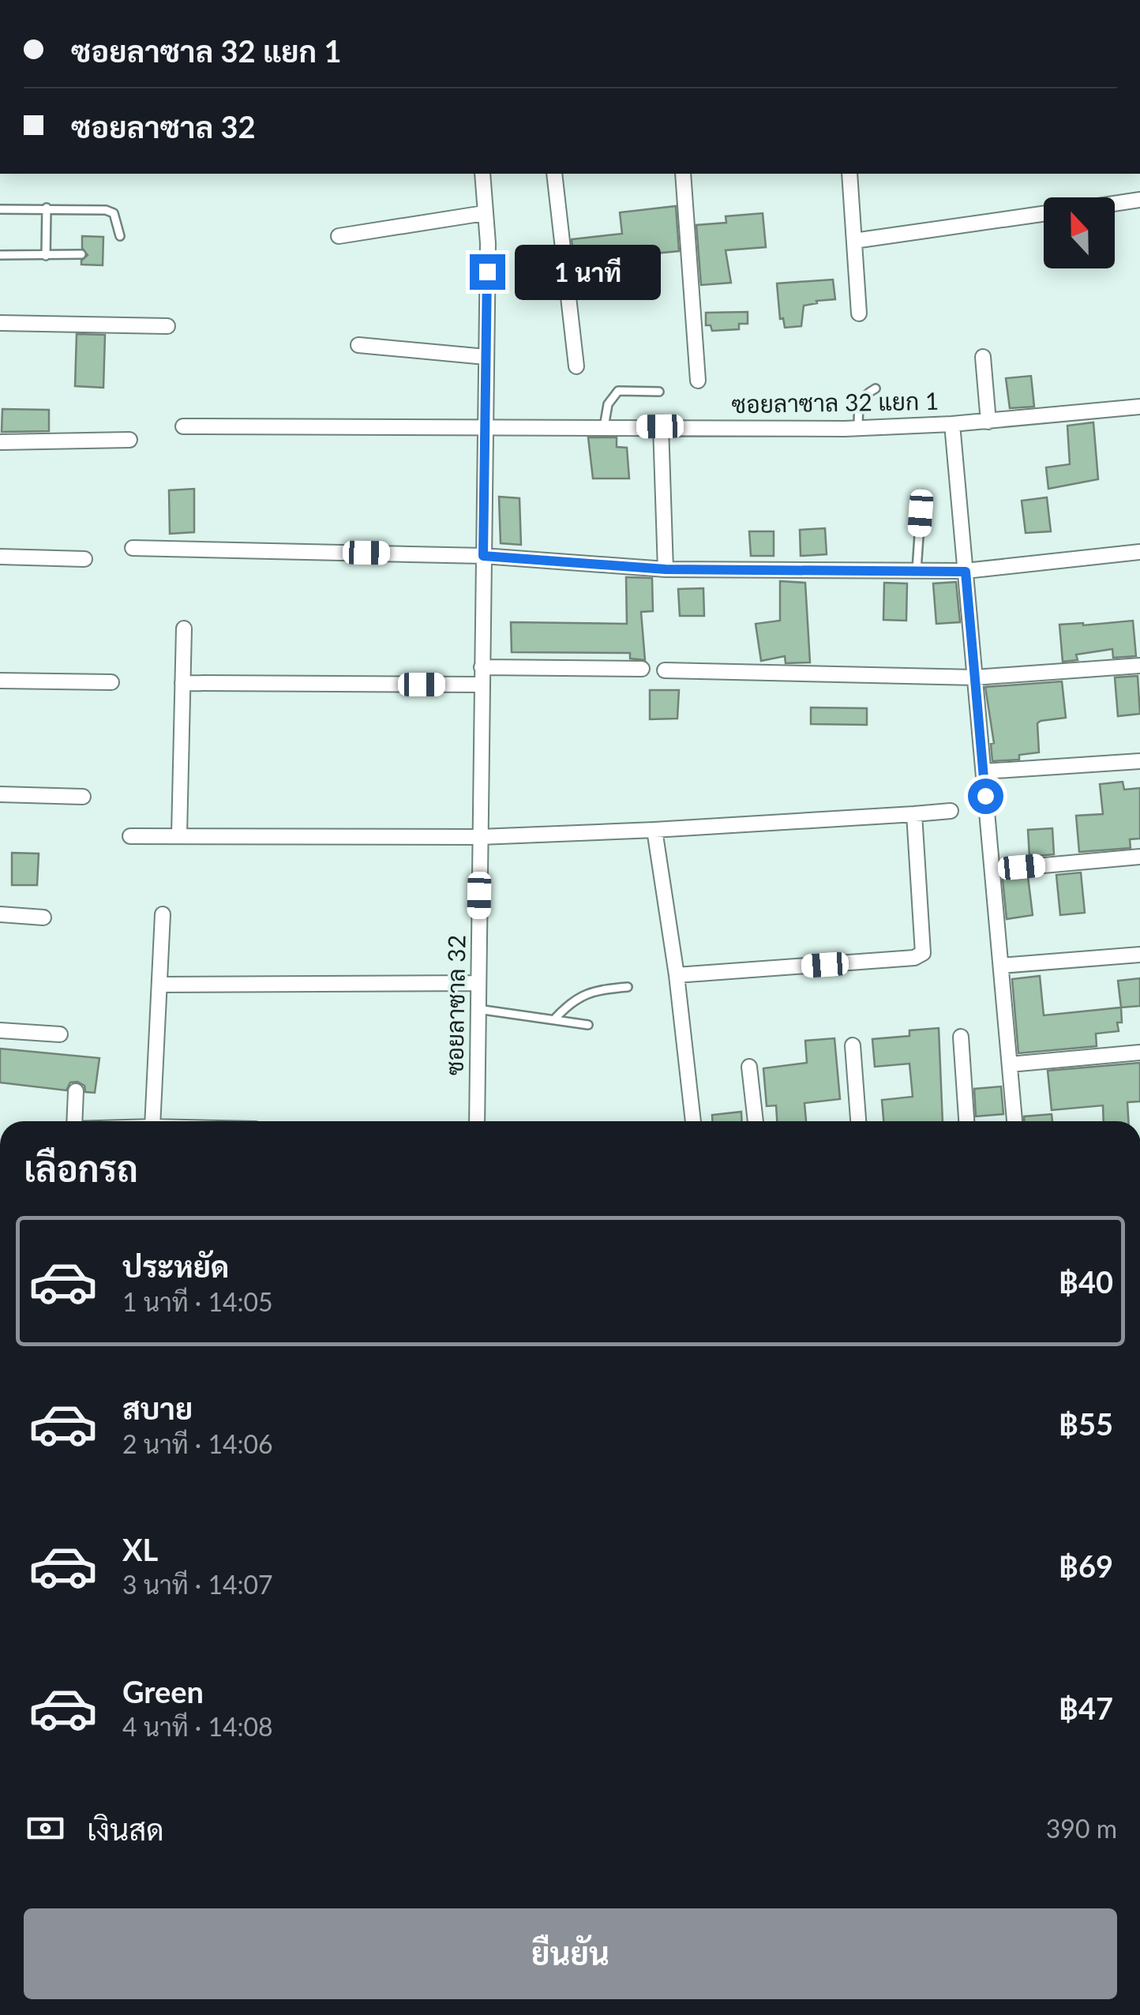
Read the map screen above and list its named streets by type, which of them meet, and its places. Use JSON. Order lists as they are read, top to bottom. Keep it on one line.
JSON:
{"streets":{"street":["ซอยลาซาล 32 แยก 1","ซอยลาซาล 32"]},"crossings":[["ซอยลาซาล 32 แยก 1","ซอยลาซาล 32"]],"north":"top","page":{"banner":["ซอยลาซาล 32 แยก 1","ซอยลาซาล 32"],"bubble":"1 นาที","heading":"เลือกรถ","list":[{"name":"ประหยัด","note":"1 นาที · 14:05","value":"฿40"},{"name":"สบาย","note":"2 นาที · 14:06","value":"฿55"},{"name":"XL","note":"3 นาที · 14:07","value":"฿69"},{"name":"Green","note":"4 นาที · 14:08","value":"฿47"}],"pay":["เงินสด","390 m"],"buttons":"ยืนยัน"}}
